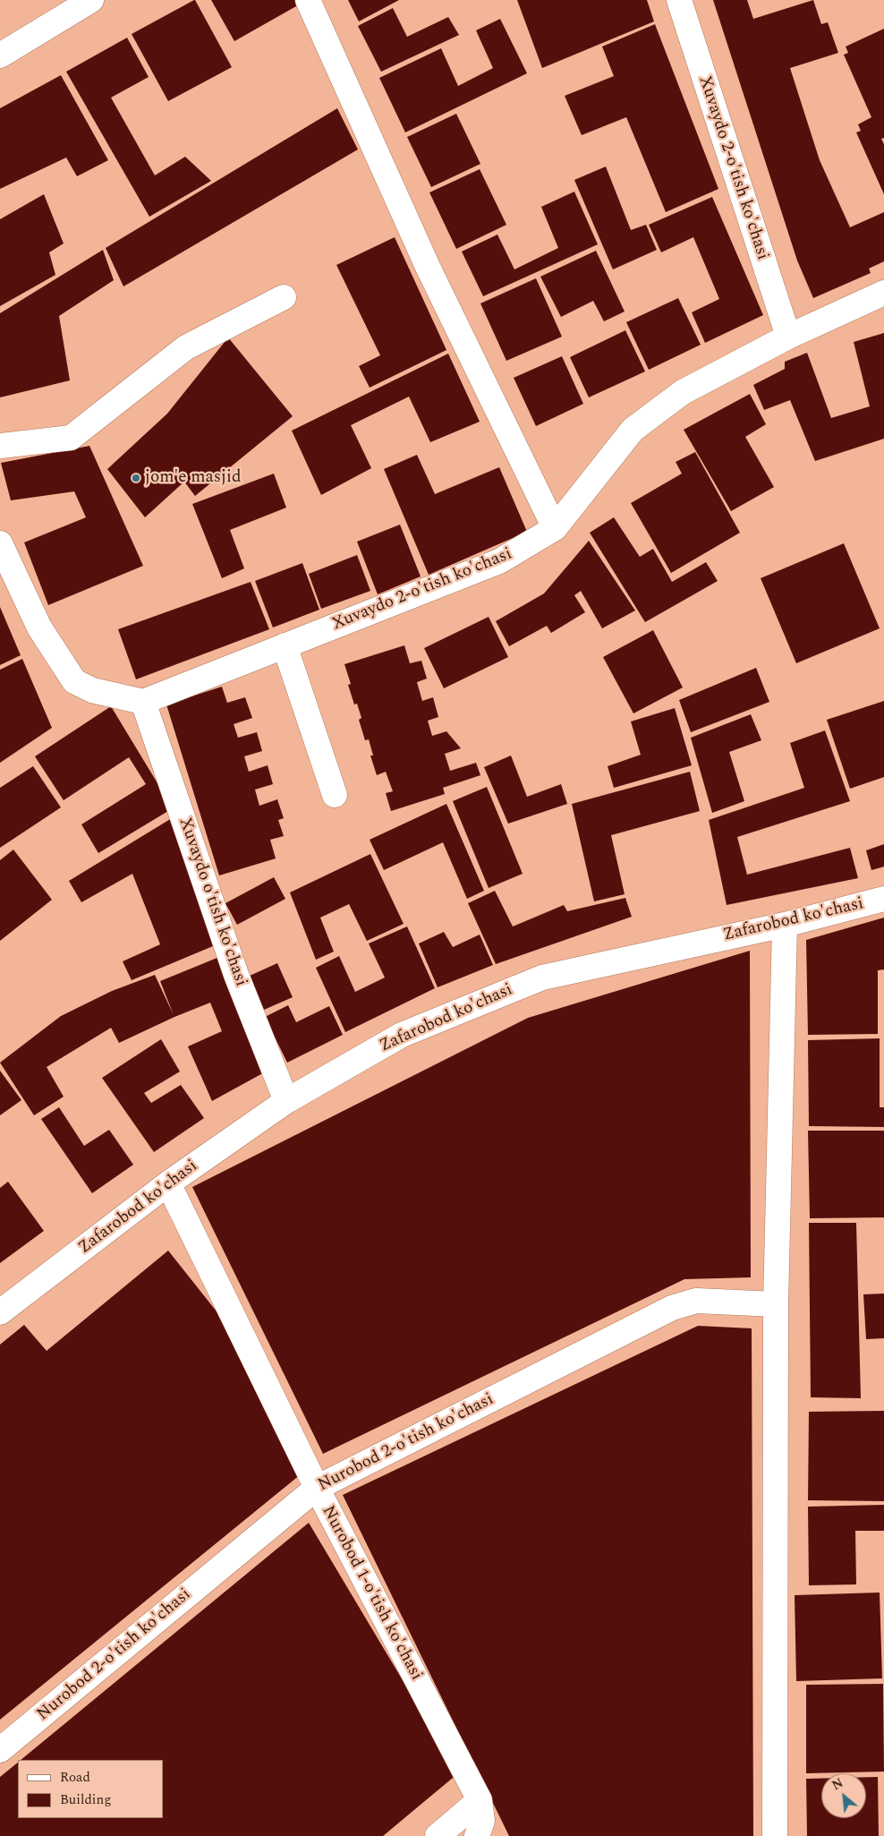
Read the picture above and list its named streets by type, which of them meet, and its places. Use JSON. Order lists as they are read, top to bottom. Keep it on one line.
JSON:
{"streets":{"street":["Xuvaydo 2-o'tish ko'chasi","Xuvaydo o'tish ko'chasi","Zafarobod ko'chasi","Nurobod 2-o'tish ko'chasi","Nurobod 1-o'tish ko'chasi"]},"crossings":[["Xuvaydo 2-o'tish ko'chasi","Xuvaydo o'tish ko'chasi"],["Xuvaydo o'tish ko'chasi","Zafarobod ko'chasi"],["Zafarobod ko'chasi","Nurobod 1-o'tish ko'chasi"],["Nurobod 2-o'tish ko'chasi","Nurobod 1-o'tish ko'chasi"]],"places":["jom'e masjid"],"legend":["Road","Building"],"north":"top left"}
